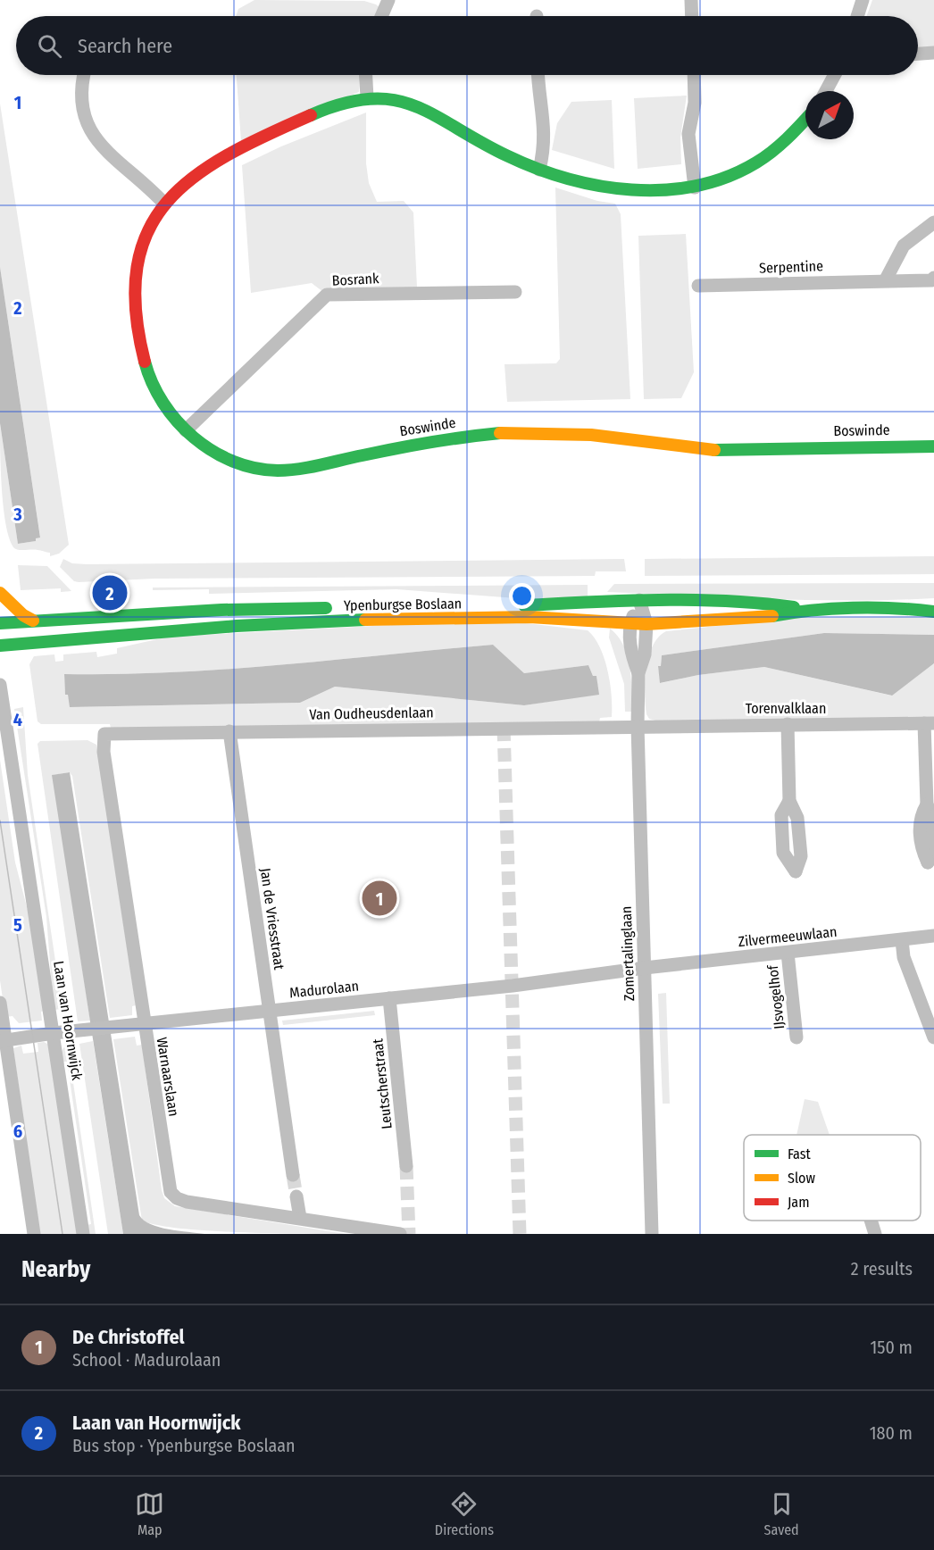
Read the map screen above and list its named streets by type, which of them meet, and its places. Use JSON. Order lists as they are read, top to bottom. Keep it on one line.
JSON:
{"streets":{"main road":["Boswinde","Ypenburgse Boslaan"],"street":["Serpentine","Bosrank","Torenvalklaan","Van Oudheusdenlaan","Jan de Vriesstraat","Zilvermeeuwlaan","Zomertalinglaan","Madurolaan","IJsvogelhof","Laan van Hoornwijck","Warnaarslaan","Leutscherstraat"]},"crossings":[["Bosrank","Boswinde"],["Ypenburgse Boslaan","Zomertalinglaan"],["Torenvalklaan","Van Oudheusdenlaan"],["Torenvalklaan","Zomertalinglaan"],["Van Oudheusdenlaan","Jan de Vriesstraat"],["Van Oudheusdenlaan","Zomertalinglaan"],["Van Oudheusdenlaan","Warnaarslaan"],["Jan de Vriesstraat","Madurolaan"],["Zilvermeeuwlaan","Zomertalinglaan"],["Zilvermeeuwlaan","Madurolaan"],["Zilvermeeuwlaan","IJsvogelhof"],["Zomertalinglaan","Madurolaan"],["Madurolaan","Laan van Hoornwijck"],["Madurolaan","Warnaarslaan"],["Madurolaan","Leutscherstraat"]],"legend":["Fast","Slow","Jam"],"north":"top right","page":{"search":"Search here","pins":["2","1"],"heading":["Nearby","2 results"],"list":[{"mark":"1","name":"De Christoffel","note":"School · Madurolaan","value":"150 m"},{"mark":"2","name":"Laan van Hoornwijck","note":"Bus stop · Ypenburgse Boslaan","value":"180 m"}],"nav":["Map","Directions","Saved"]},"grid":{"rows":["1","2","3","4","5","6"]}}
